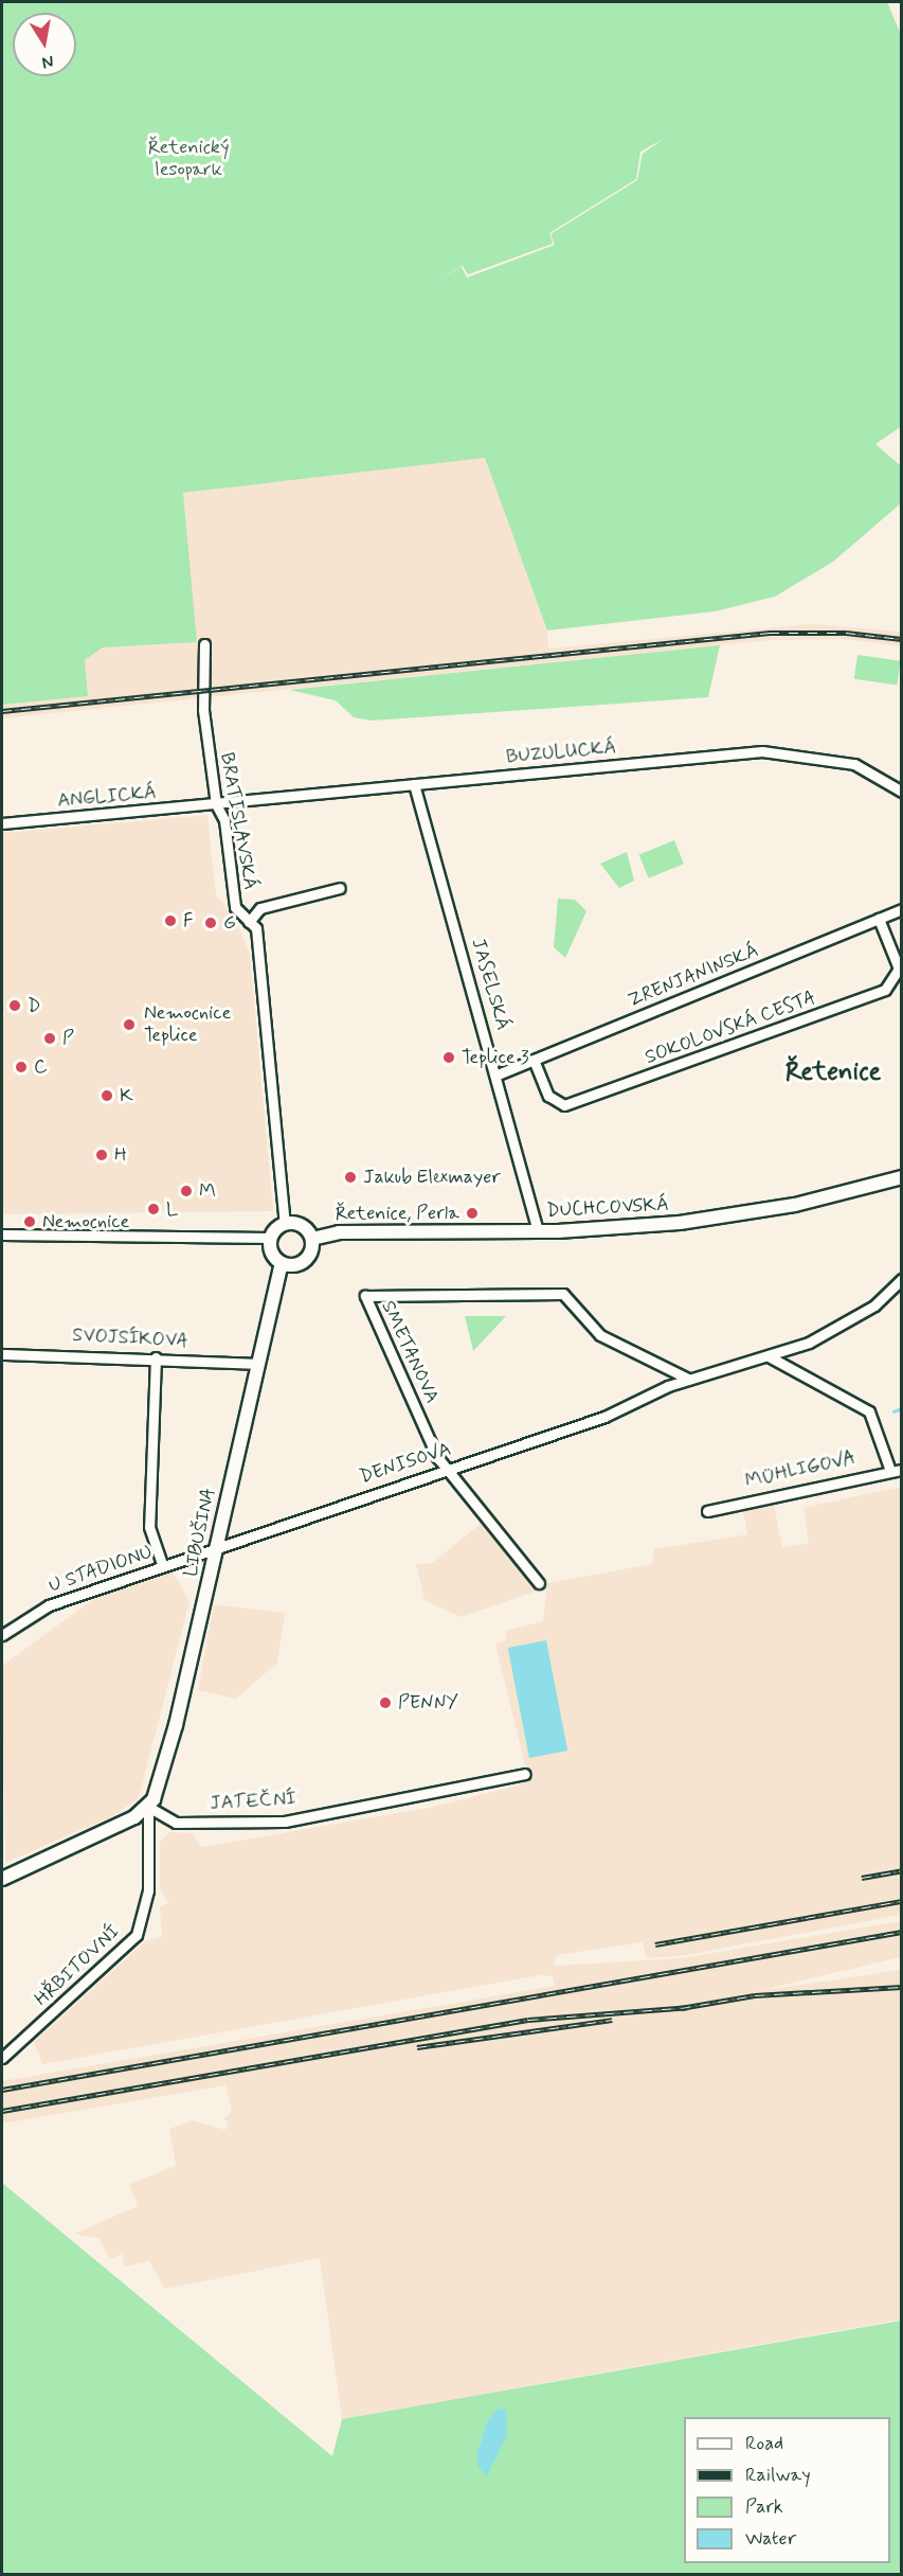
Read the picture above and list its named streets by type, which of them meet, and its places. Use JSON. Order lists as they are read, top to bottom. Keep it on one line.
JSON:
{"streets":{"main road":["DUCHCOVSKÁ","LIBUŠINA"],"street":["BUZULUCKÁ","ANGLICKÁ","BRATISLAVSKÁ","ZRENJANINSKÁ","JASELSKÁ","SOKOLOVSKÁ CESTA","SVOJSÍKOVA","SMETANOVA","DENISOVA","MÜHLIGOVA","U STADIONU","JATEČNÍ","HŘBITOVNÍ"]},"crossings":[["BUZULUCKÁ","ANGLICKÁ"],["BUZULUCKÁ","BRATISLAVSKÁ"],["BUZULUCKÁ","JASELSKÁ"],["ANGLICKÁ","BRATISLAVSKÁ"],["BRATISLAVSKÁ","DUCHCOVSKÁ"],["BRATISLAVSKÁ","LIBUŠINA"],["ZRENJANINSKÁ","JASELSKÁ"],["ZRENJANINSKÁ","SOKOLOVSKÁ CESTA"],["JASELSKÁ","DUCHCOVSKÁ"],["DUCHCOVSKÁ","LIBUŠINA"],["SVOJSÍKOVA","LIBUŠINA"],["SMETANOVA","DENISOVA"],["DENISOVA","LIBUŠINA"],["DENISOVA","U STADIONU"],["LIBUŠINA","U STADIONU"],["LIBUŠINA","JATEČNÍ"],["LIBUŠINA","HŘBITOVNÍ"],["JATEČNÍ","HŘBITOVNÍ"]],"districts":["Řetenice"],"parks":["Řetenický lesopark"],"places":["F","G","D","Nemocnice Teplice","P","Teplice 3","C","K","H","Jakub Elexmayer","M","L","Řetenice, Perla","Nemocnice","PENNY"],"legend":["Road","Railway","Park","Water"],"north":"bottom"}
